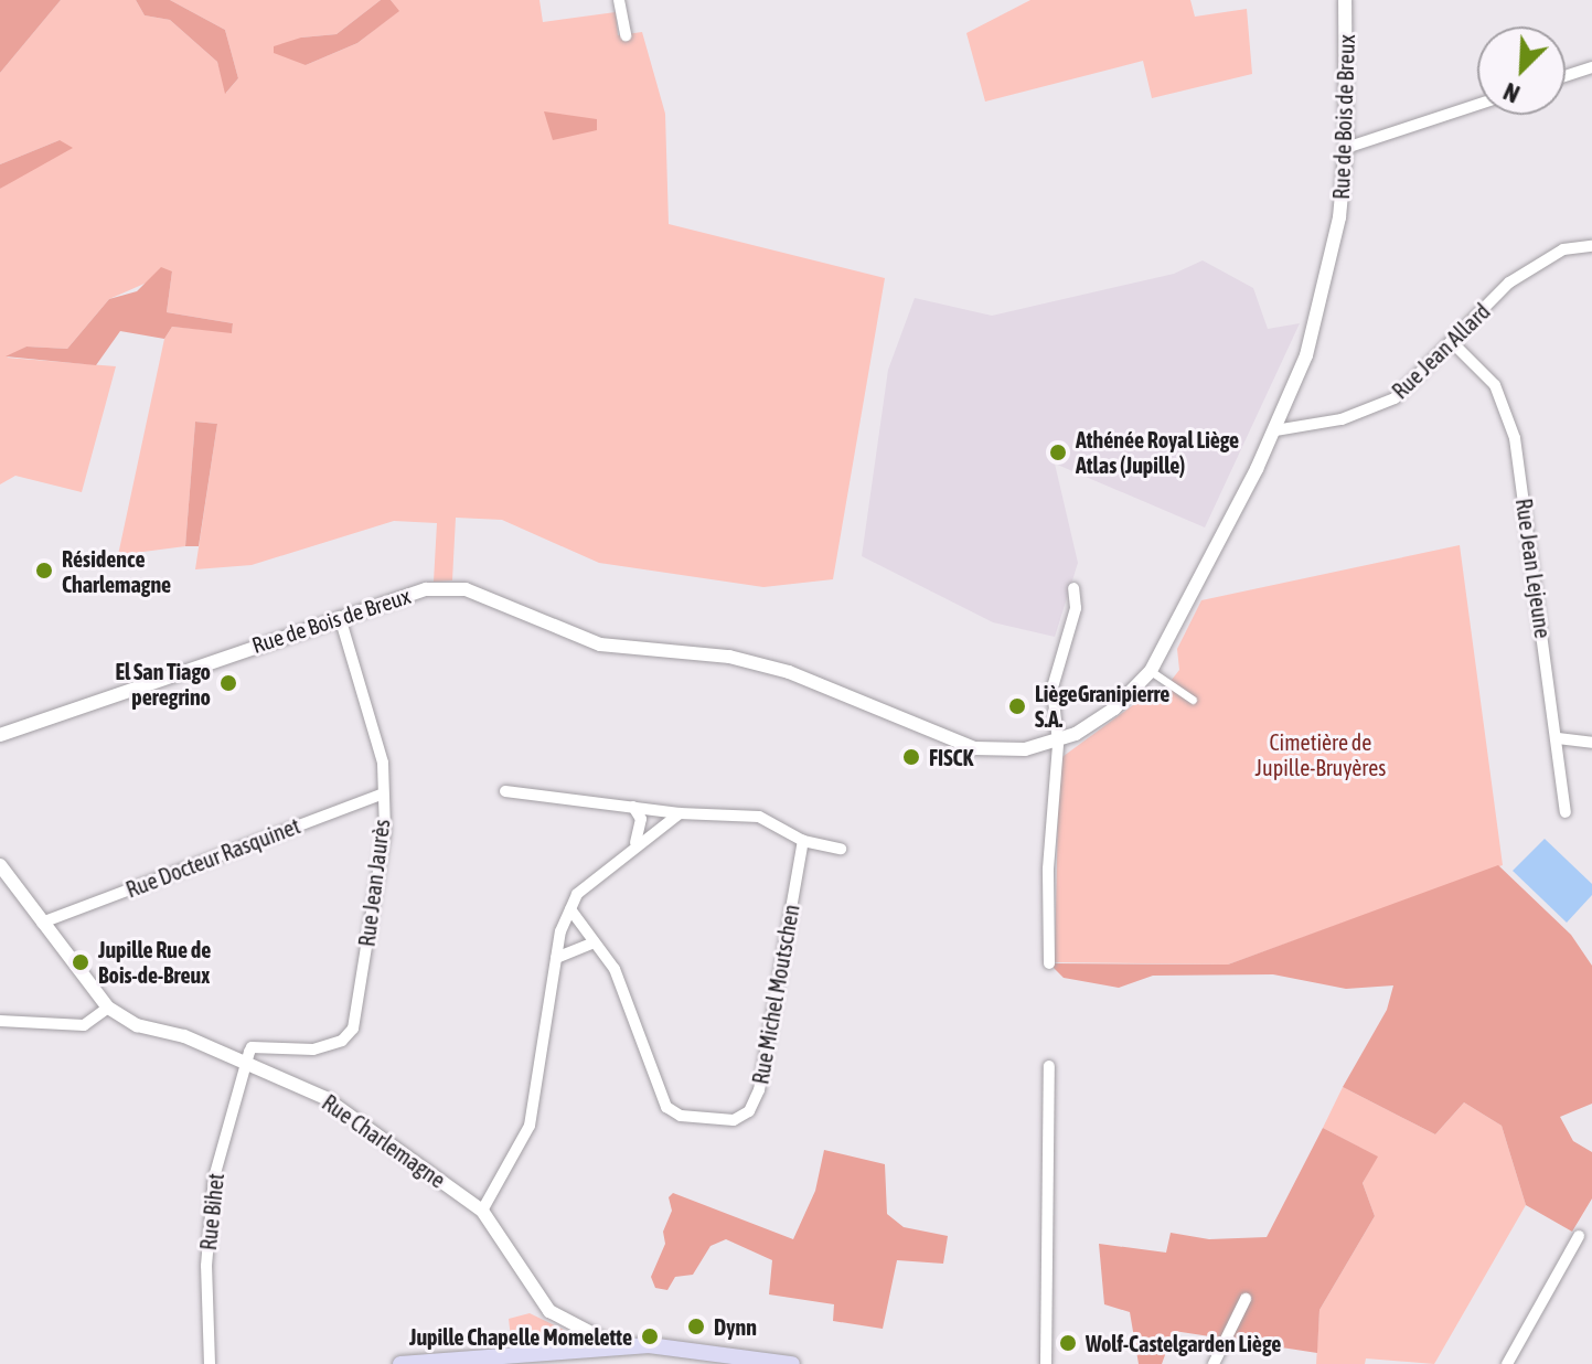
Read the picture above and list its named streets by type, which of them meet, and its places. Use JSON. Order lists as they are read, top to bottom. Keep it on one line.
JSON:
{"streets":{"street":["Rue de Bois de Breux","Rue Jean Allard","Rue Jean Lejeune","Rue Docteur Rasquinet","Rue Jean Jaurès","Rue Michel Moutschen","Rue Charlemagne","Rue Bihet"]},"crossings":[["Rue de Bois de Breux","Rue Jean Allard"],["Rue de Bois de Breux","Rue Jean Jaurès"],["Rue Jean Allard","Rue Jean Lejeune"],["Rue Docteur Rasquinet","Rue Jean Jaurès"],["Rue Jean Jaurès","Rue Charlemagne"],["Rue Jean Jaurès","Rue Bihet"],["Rue Charlemagne","Rue Bihet"]],"parks":["Cimetière de Jupille-Bruyères"],"places":["Athénée Royal Liège Atlas (Jupille)","Résidence Charlemagne","El San Tiago peregrino","LiègeGranipierre S.A.","FISCK","Jupille Rue de Bois-de-Breux","Dynn","Jupille Chapelle Momelette","Wolf-Castelgarden Liège"],"north":"bottom left"}
